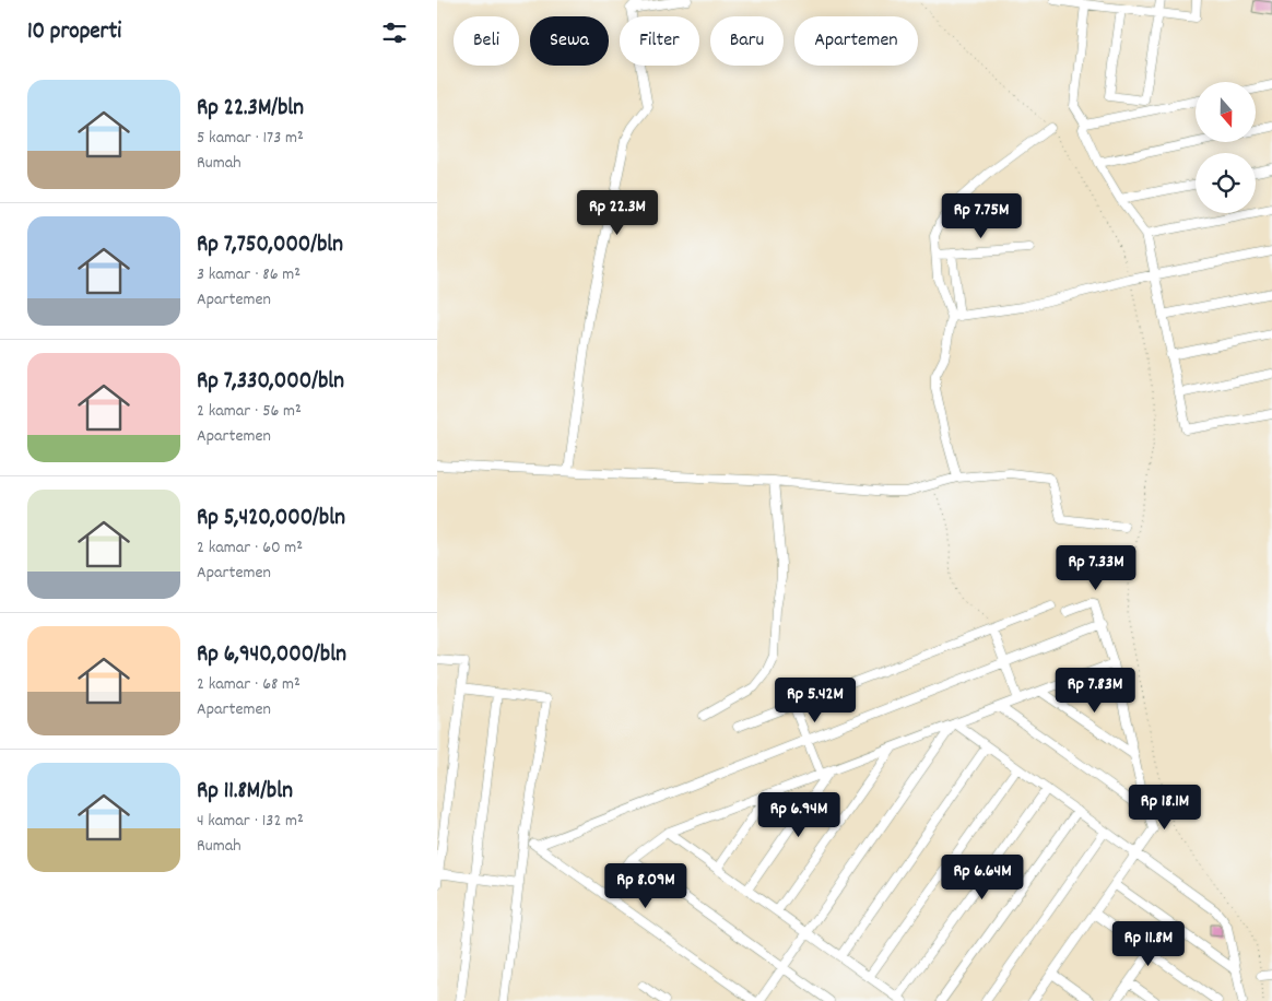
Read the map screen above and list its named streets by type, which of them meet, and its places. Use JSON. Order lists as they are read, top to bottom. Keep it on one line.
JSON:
{"north":"bottom","page":{"heading":"10 properti","chip":["Beli","Sewa","Filter","Baru","Apartemen"],"list":[{"name":"Rp 22.3M/bln","note":"5 kamar · 173 m² · Rumah"},{"name":"Rp 7,750,000/bln","note":"3 kamar · 86 m² · Apartemen"},{"name":"Rp 7,330,000/bln","note":"2 kamar · 56 m² · Apartemen"},{"name":"Rp 5,420,000/bln","note":"2 kamar · 60 m² · Apartemen"},{"name":"Rp 6,940,000/bln","note":"2 kamar · 68 m² · Apartemen"},{"name":"Rp 11.8M/bln","note":"4 kamar · 132 m² · Rumah"}],"price":["Rp 22.3M","Rp 7.75M","Rp 7.33M","Rp 7.83M","Rp 5.42M","Rp 18.1M","Rp 6.94M","Rp 6.64M","Rp 8.09M","Rp 11.8M"]}}
